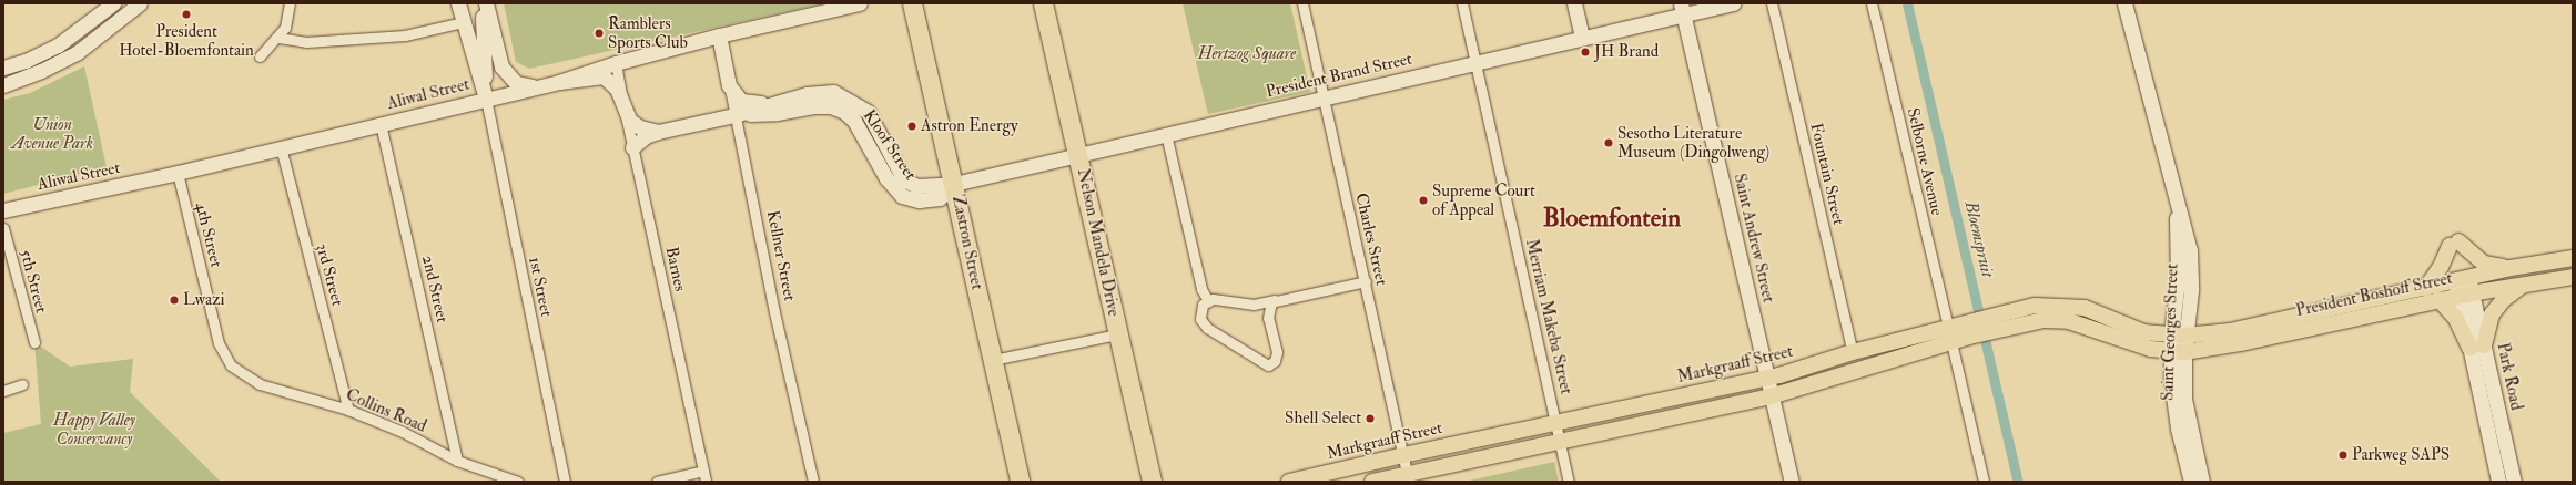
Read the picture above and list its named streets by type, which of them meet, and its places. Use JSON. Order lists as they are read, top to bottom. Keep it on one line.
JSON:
{"streets":{"highway":["Zastron Street","Nelson Mandela Drive"],"main road":["President Boshoff Street","Markgraaff Street"],"street":["President Brand Street","Aliwal Street","Kloof Street","Selborne Avenue","Fountain Street","4th Street","Saint Andrew Street","Charles Street","Kellner Street","Barnes","3rd Street","5th Street","1st Street","2nd Street","Merriam Makeba Street","Saint Georges Street","Park Road","Collins Road"]},"crossings":[["President Brand Street","Kloof Street"],["President Brand Street","Saint Andrew Street"],["President Brand Street","Charles Street"],["President Brand Street","Zastron Street"],["President Brand Street","Nelson Mandela Drive"],["President Brand Street","Merriam Makeba Street"],["Aliwal Street","4th Street"],["Aliwal Street","Kellner Street"],["Aliwal Street","Barnes"],["Aliwal Street","3rd Street"],["Aliwal Street","1st Street"],["Aliwal Street","2nd Street"],["Kloof Street","Zastron Street"],["Kloof Street","Kellner Street"],["Selborne Avenue","Markgraaff Street"],["Fountain Street","Markgraaff Street"],["4th Street","Collins Road"],["Saint Andrew Street","Markgraaff Street"],["Charles Street","Markgraaff Street"],["3rd Street","Collins Road"],["2nd Street","Collins Road"],["President Boshoff Street","Saint Georges Street"],["President Boshoff Street","Markgraaff Street"],["President Boshoff Street","Park Road"],["Merriam Makeba Street","Markgraaff Street"],["Saint Georges Street","Markgraaff Street"]],"districts":["Bloemfontein"],"water":["Bloemspruit"],"parks":["Hertzog Square","Union Avenue Park","Happy Valley Conservancy"],"places":["President Hotel-Bloemfontain","Ramblers Sports Club","JH Brand","Astron Energy","Sesotho Literature Museum (Dingolweng)","Supreme Court of Appeal","Lwazi","Shell Select","Parkweg SAPS"]}
